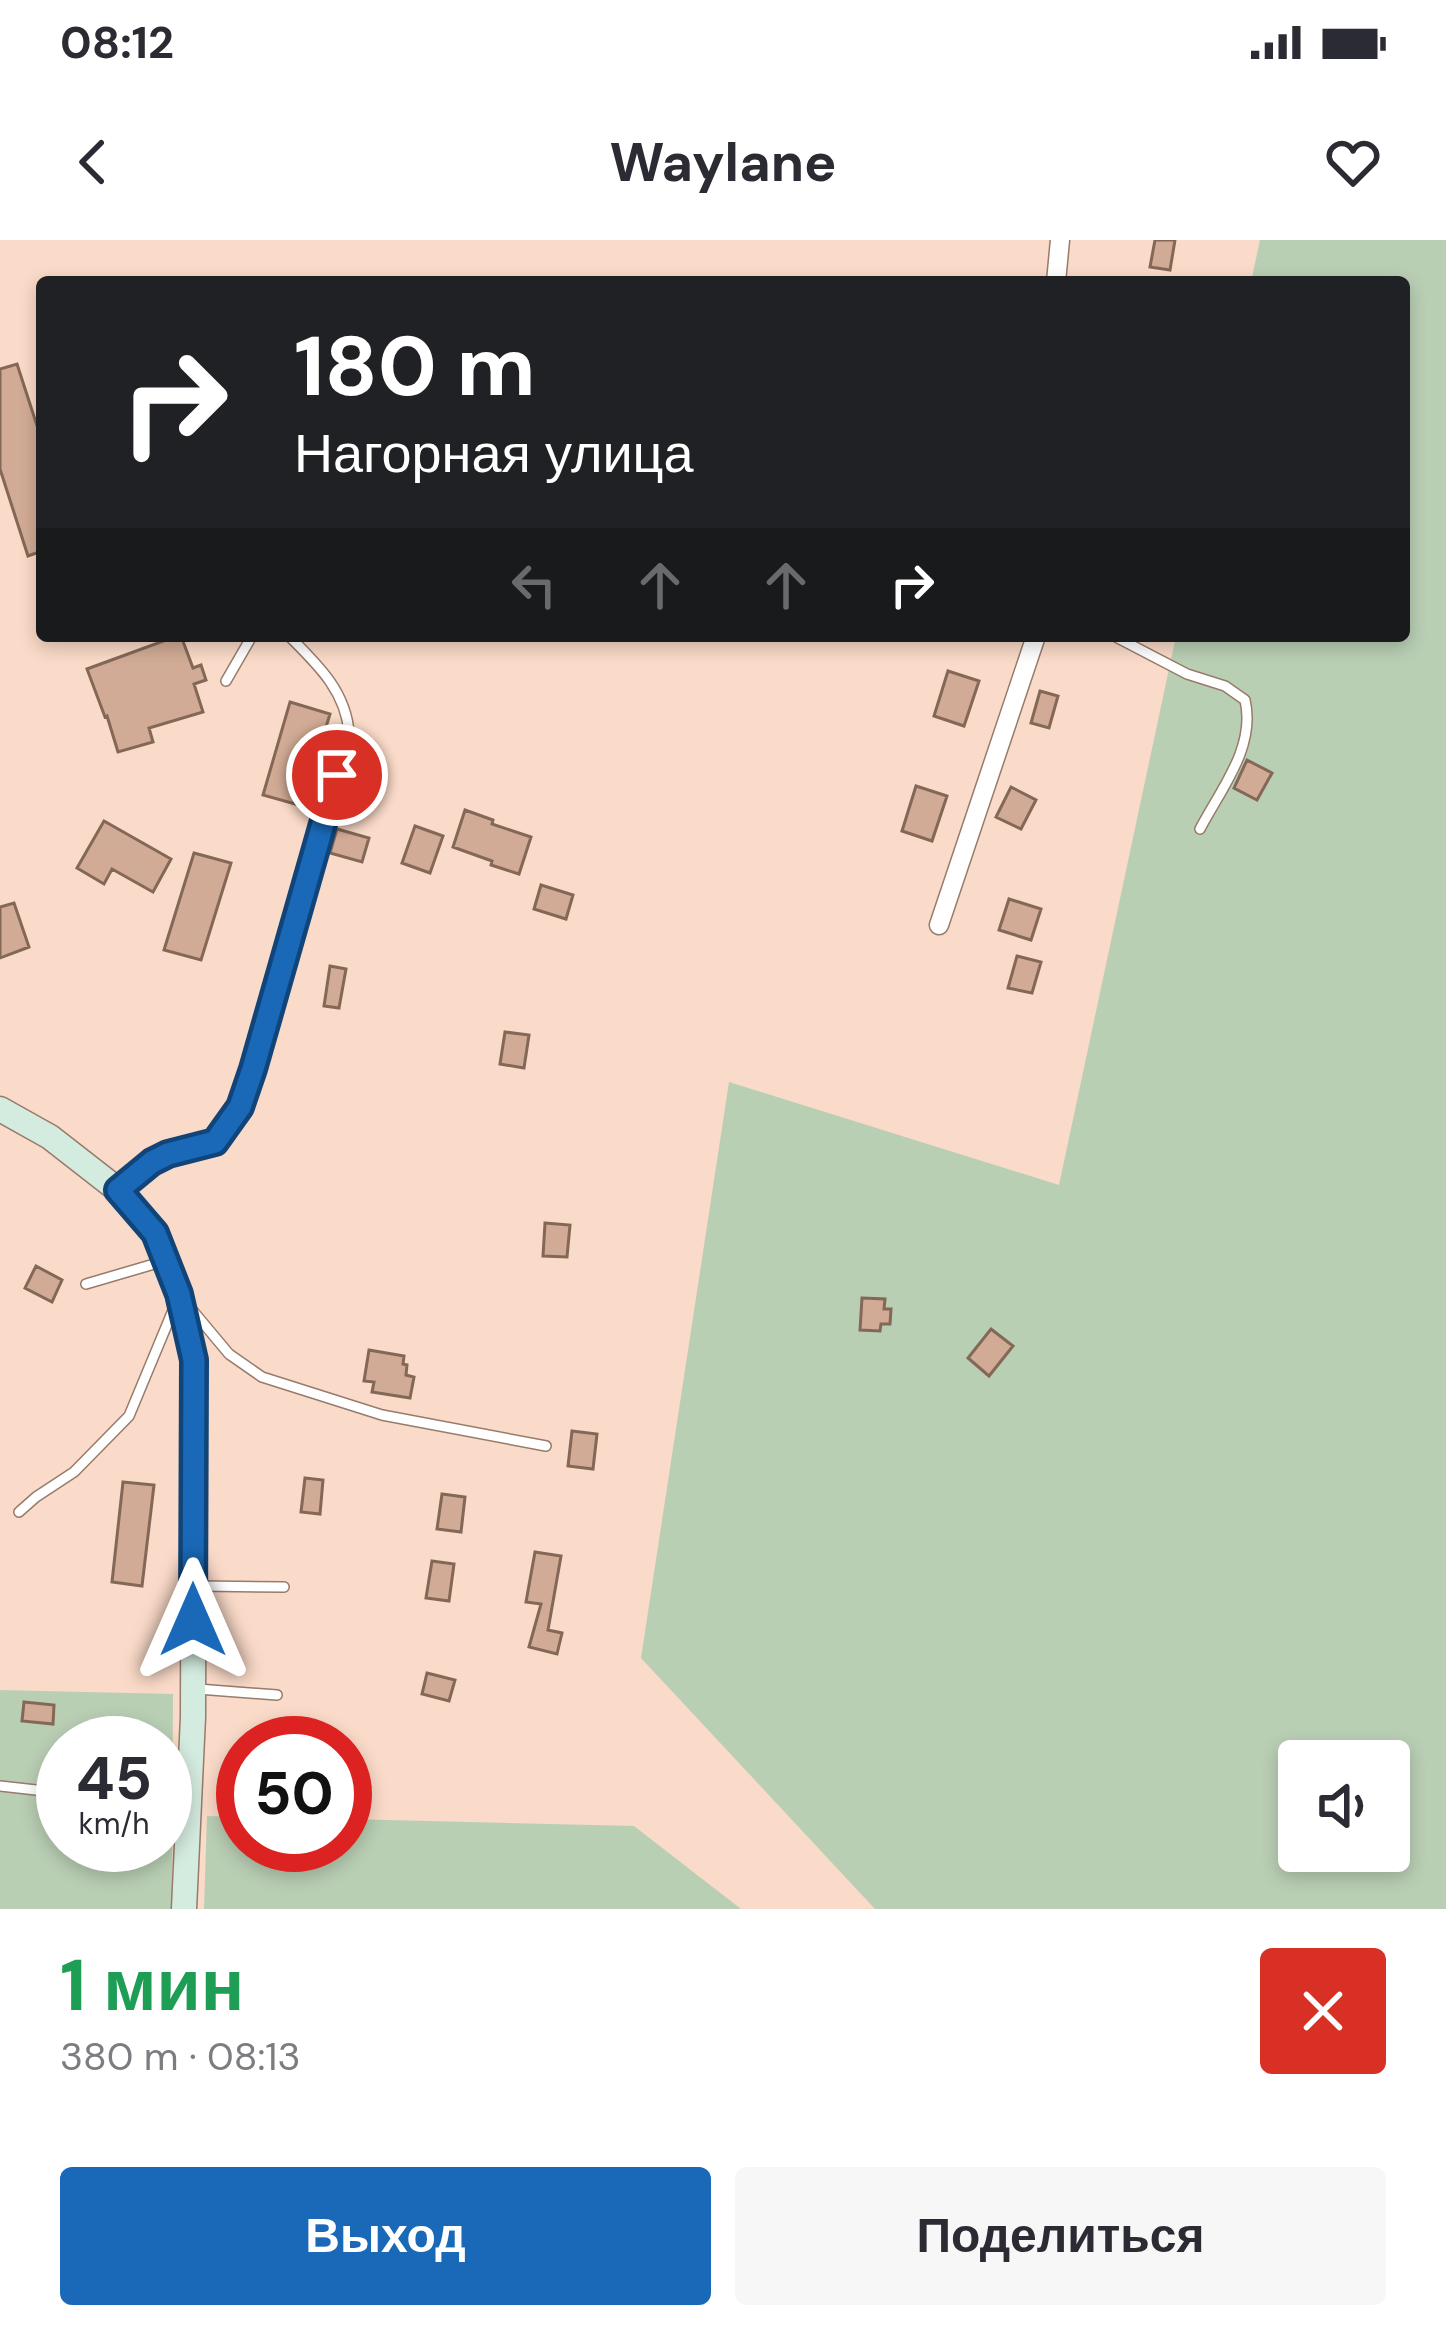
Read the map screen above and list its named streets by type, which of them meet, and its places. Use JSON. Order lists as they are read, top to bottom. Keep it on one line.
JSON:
{"page":{"status":"08:12","header":"Waylane","turn":["180 m","Нагорная улица"],"speed":"45 km/h","limit":"50","heading":["1 мин","380 m · 08:13"],"buttons":["Выход","Поделиться"]}}
